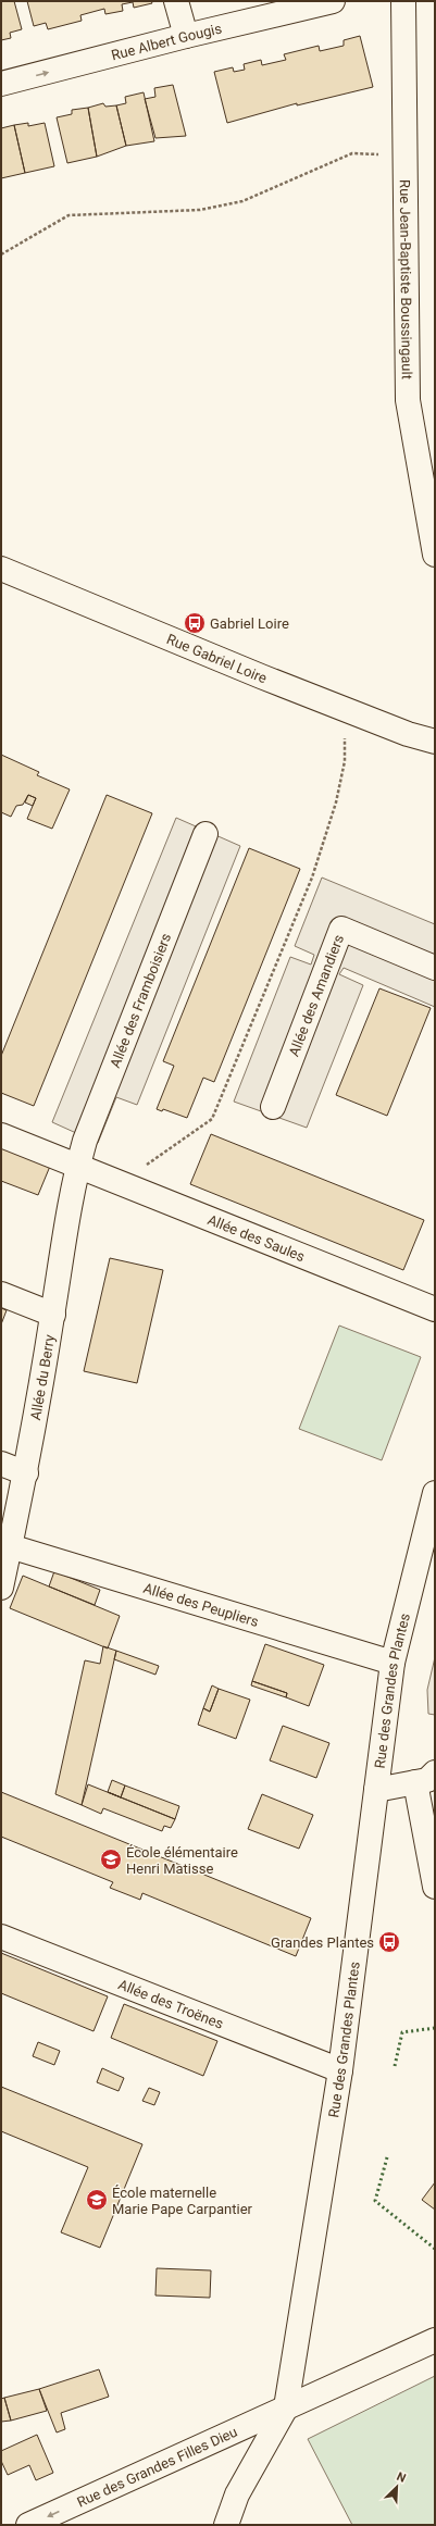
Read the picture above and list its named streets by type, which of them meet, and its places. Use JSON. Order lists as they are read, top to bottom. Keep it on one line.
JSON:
{"streets":{"street":["Rue Albert Gougis","Rue Jean-Baptiste Boussingault","Rue Gabriel Loire","Allée des Amandiers","Allée des Framboisiers","Allée des Saules","Allée du Berry","Allée des Peupliers","Rue des Grandes Plantes","Allée des Troënes","Rue des Grandes Filles Dieu"]},"crossings":[["Allée des Framboisiers","Allée des Saules"],["Allée des Framboisiers","Allée du Berry"],["Allée des Saules","Allée du Berry"],["Allée du Berry","Allée des Peupliers"],["Allée des Peupliers","Rue des Grandes Plantes"],["Rue des Grandes Plantes","Allée des Troënes"],["Rue des Grandes Plantes","Rue des Grandes Filles Dieu"]],"one_way":["Rue Albert Gougis","Rue des Grandes Filles Dieu"],"places":{"bus stop":["Gabriel Loire","Grandes Plantes"],"school or university":["École élémentaire Henri Matisse","École maternelle Marie Pape Carpantier"]},"north":"top right"}
